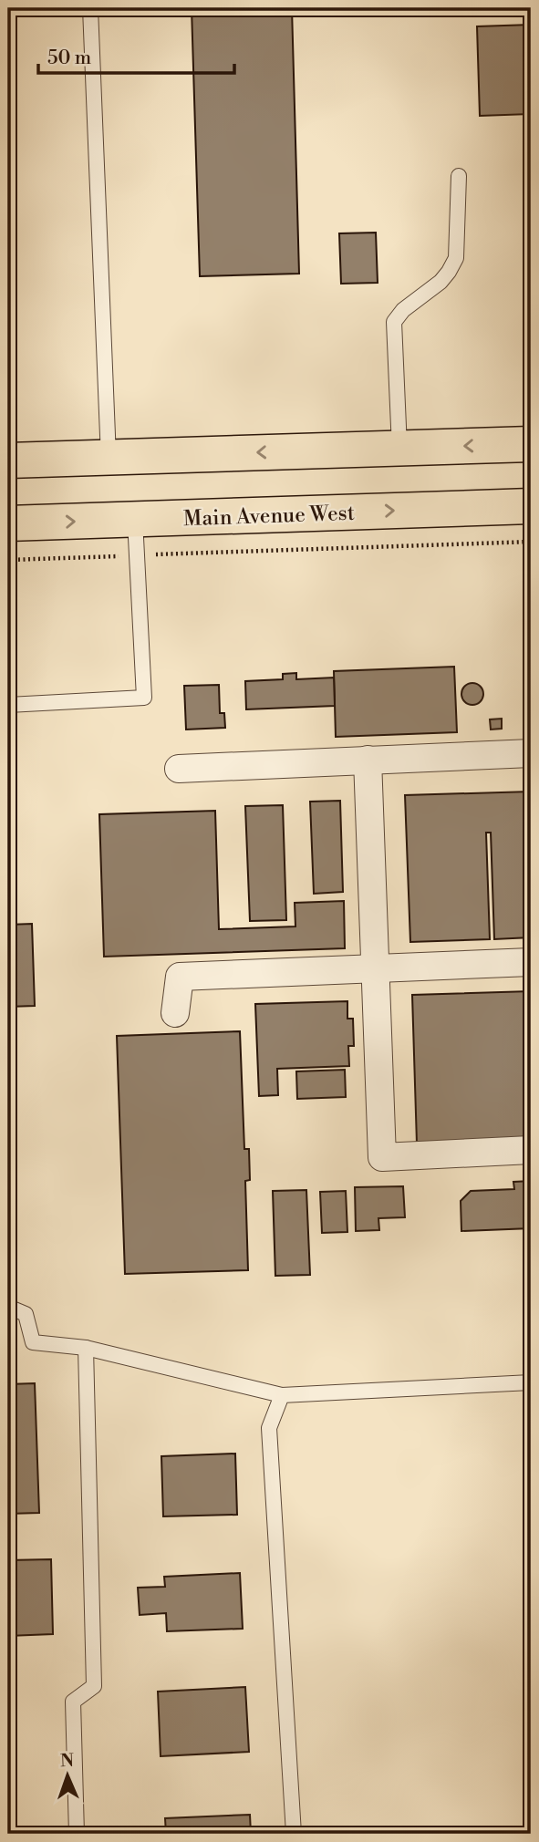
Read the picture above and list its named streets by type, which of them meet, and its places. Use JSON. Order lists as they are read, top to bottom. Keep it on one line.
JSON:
{"streets":{"main road":["Main Avenue West"]},"scale_bar":"50 m","north":"top"}
